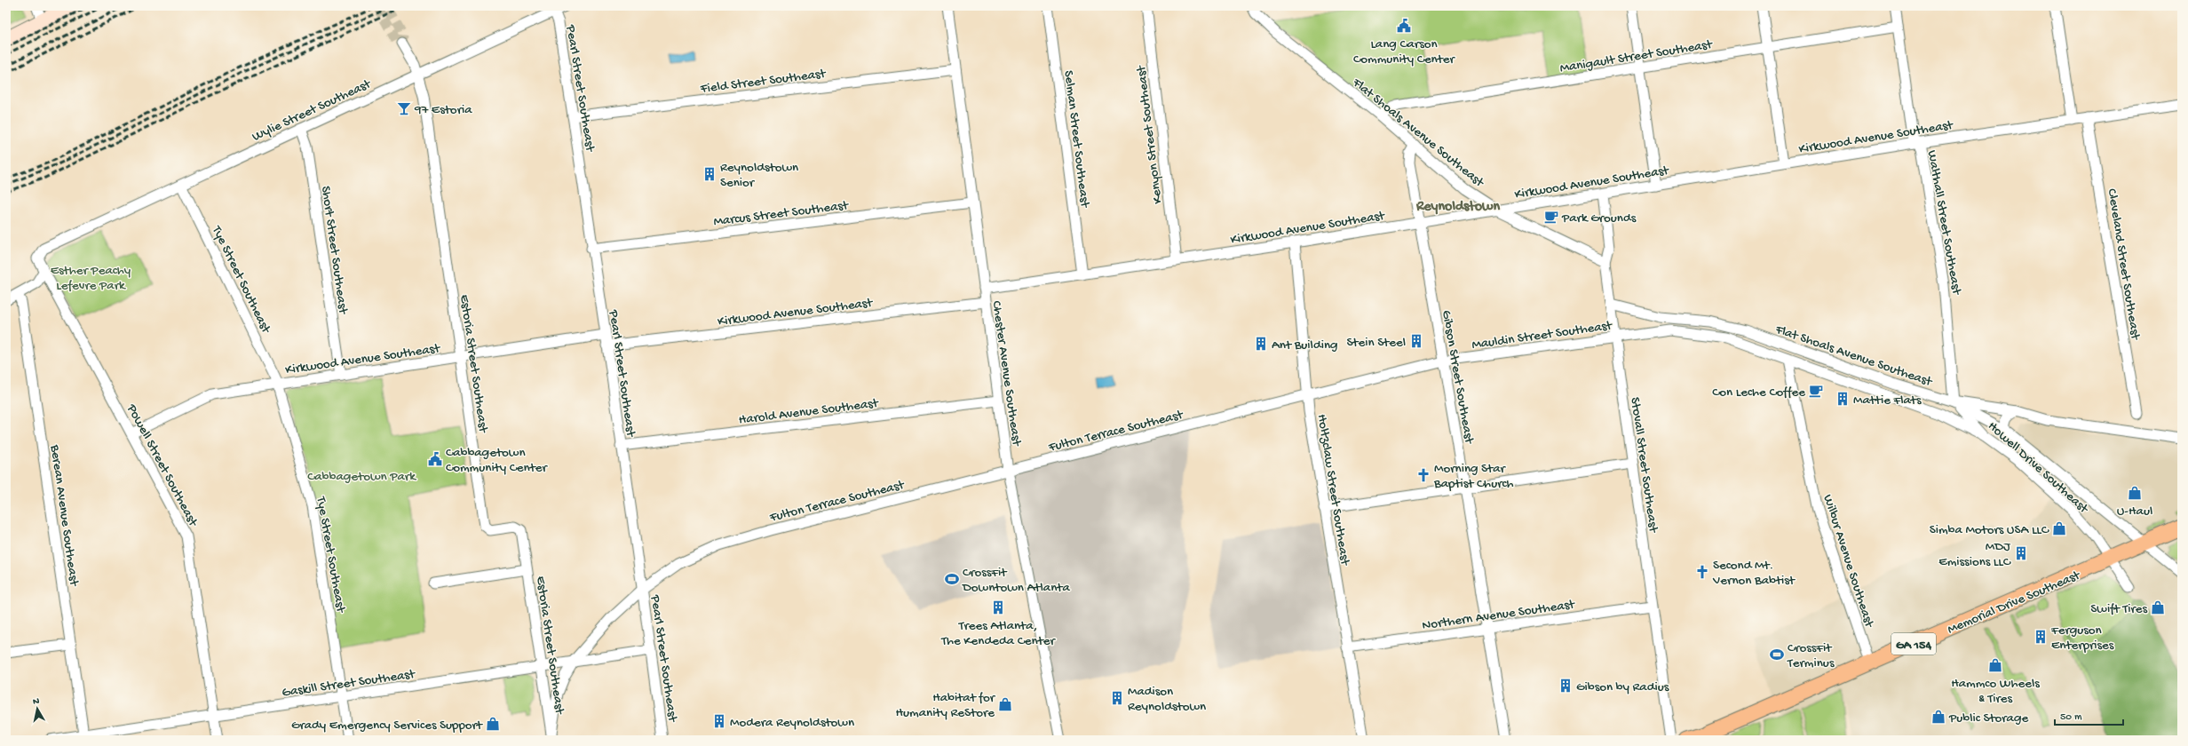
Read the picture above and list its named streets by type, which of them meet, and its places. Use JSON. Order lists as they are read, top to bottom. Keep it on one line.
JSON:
{"streets":{"main road":["Memorial Drive Southeast","GA 154"],"street":["Manigault Street Southeast","Field Street Southeast","Pearl Street Southeast","Wylie Street Southeast","Flat Shoals Avenue Southeast","Kenyon Street Southeast","Kirkwood Avenue Southeast","Selman Street Southeast","Marcus Street Southeast","Walthall Street Southeast","Short Street Southeast","Cleveland Street Southeast","Tye Street Southeast","Mauldin Street Southeast","Estoria Street Southeast","Chester Avenue Southeast","Gibson Street Southeast","Harold Avenue Southeast","Fulton Terrace Southeast","Powell Street Southeast","Stovall Street Southeast","Howell Drive Southeast","Holtzclaw Street Southeast","Berean Avenue Southeast","Wilbur Avenue Southeast","Northern Avenue Southeast","Gaskill Street Southeast"]},"crossings":[["Manigault Street Southeast","Flat Shoals Avenue Southeast"],["Manigault Street Southeast","Walthall Street Southeast"],["Field Street Southeast","Pearl Street Southeast"],["Field Street Southeast","Chester Avenue Southeast"],["Pearl Street Southeast","Wylie Street Southeast"],["Pearl Street Southeast","Kirkwood Avenue Southeast"],["Pearl Street Southeast","Marcus Street Southeast"],["Pearl Street Southeast","Harold Avenue Southeast"],["Pearl Street Southeast","Fulton Terrace Southeast"],["Pearl Street Southeast","Gaskill Street Southeast"],["Wylie Street Southeast","Short Street Southeast"],["Wylie Street Southeast","Tye Street Southeast"],["Wylie Street Southeast","Estoria Street Southeast"],["Wylie Street Southeast","Powell Street Southeast"],["Flat Shoals Avenue Southeast","Kirkwood Avenue Southeast"],["Flat Shoals Avenue Southeast","Walthall Street Southeast"],["Flat Shoals Avenue Southeast","Mauldin Street Southeast"],["Flat Shoals Avenue Southeast","Gibson Street Southeast"],["Flat Shoals Avenue Southeast","Stovall Street Southeast"],["Flat Shoals Avenue Southeast","Howell Drive Southeast"],["Flat Shoals Avenue Southeast","Wilbur Avenue Southeast"],["Flat Shoals Avenue Southeast","Memorial Drive Southeast"],["Kenyon Street Southeast","Kirkwood Avenue Southeast"],["Kirkwood Avenue Southeast","Selman Street Southeast"],["Kirkwood Avenue Southeast","Walthall Street Southeast"],["Kirkwood Avenue Southeast","Short Street Southeast"],["Kirkwood Avenue Southeast","Cleveland Street Southeast"],["Kirkwood Avenue Southeast","Tye Street Southeast"],["Kirkwood Avenue Southeast","Estoria Street Southeast"],["Kirkwood Avenue Southeast","Chester Avenue Southeast"],["Kirkwood Avenue Southeast","Gibson Street Southeast"],["Kirkwood Avenue Southeast","Powell Street Southeast"],["Kirkwood Avenue Southeast","Stovall Street Southeast"],["Kirkwood Avenue Southeast","Holtzclaw Street Southeast"],["Marcus Street Southeast","Chester Avenue Southeast"],["Tye Street Southeast","Gaskill Street Southeast"],["Mauldin Street Southeast","Gibson Street Southeast"],["Mauldin Street Southeast","Fulton Terrace Southeast"],["Mauldin Street Southeast","Stovall Street Southeast"],["Mauldin Street Southeast","Holtzclaw Street Southeast"],["Mauldin Street Southeast","Wilbur Avenue Southeast"],["Estoria Street Southeast","Fulton Terrace Southeast"],["Estoria Street Southeast","Gaskill Street Southeast"],["Chester Avenue Southeast","Harold Avenue Southeast"],["Chester Avenue Southeast","Fulton Terrace Southeast"],["Gibson Street Southeast","Northern Avenue Southeast"],["Fulton Terrace Southeast","Gaskill Street Southeast"],["Powell Street Southeast","Gaskill Street Southeast"],["Stovall Street Southeast","Northern Avenue Southeast"],["Howell Drive Southeast","Memorial Drive Southeast"],["Holtzclaw Street Southeast","Northern Avenue Southeast"],["Berean Avenue Southeast","Gaskill Street Southeast"],["Wilbur Avenue Southeast","Memorial Drive Southeast"]],"districts":["Reynoldstown"],"parks":["Esther Peachy Lefevre Park","Cabbagetown Park"],"places":{"public building":["Lang Carson Community Center","Cabbagetown Community Center"],"bar":["97 Estoria"],"building":["Reynoldstown Senior","Stein Steel","Ant Building","Mattie Flats","MDJ Emissions LLC","Trees Atlanta, The Kendeda Center","Ferguson Enterprises","Gibson by Radius","Madison Reynoldstown","Modera Reynoldstown"],"cafe":["Park Grounds","Con Leche Coffee"],"church":["Morning Star Baptist Church","Second Mt. Vernon Babtist"],"shop":["U-Haul","Simba Motors USA LLC","Swift Tires","Hammco Wheels & Tires","Habitat for Humanity ReStore","Public Storage","Grady Emergency Services Support"],"sports":["CrossFit Downtown Atlanta","CrossFit Terminus"]},"scale_bar":"50 m","north":"top"}
